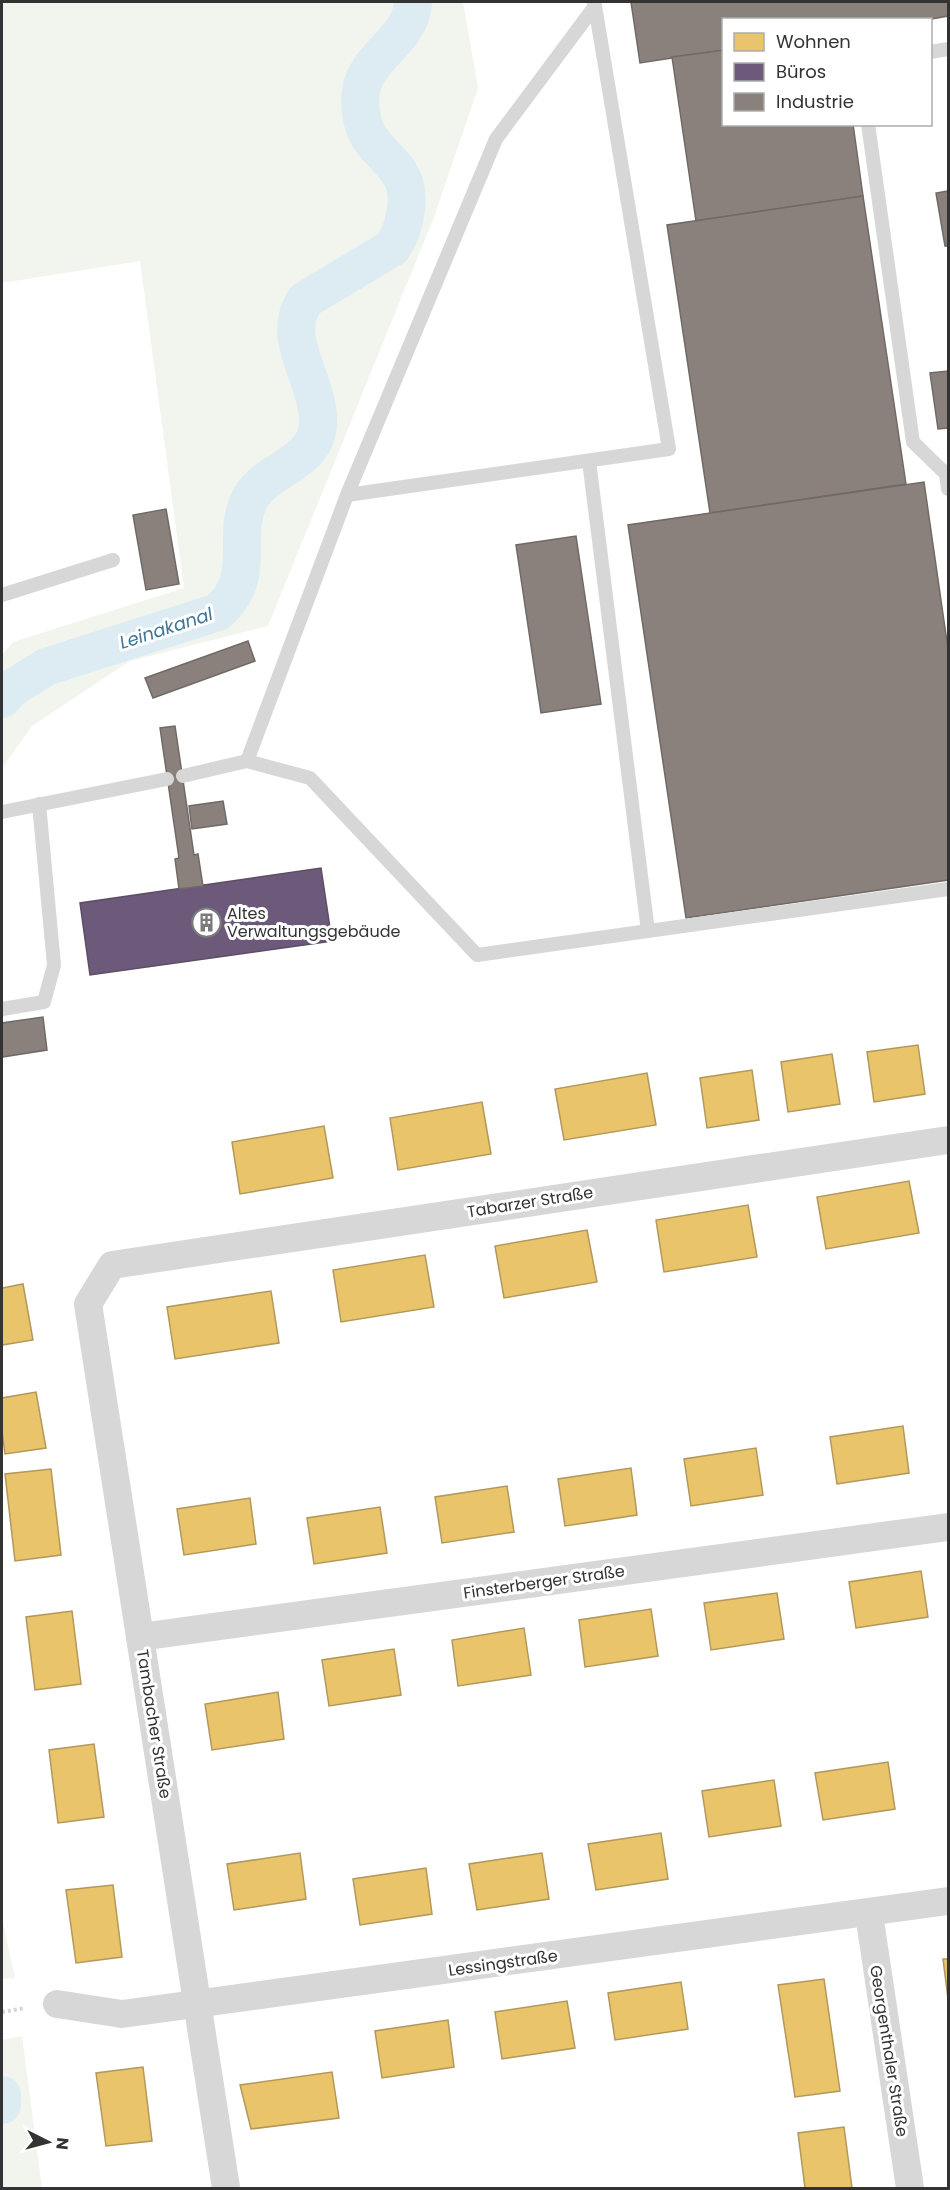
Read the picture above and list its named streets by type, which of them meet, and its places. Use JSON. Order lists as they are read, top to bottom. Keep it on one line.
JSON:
{"streets":{"street":["Tabarzer Straße","Finsterberger Straße","Tambacher Straße","Lessingstraße","Georgenthaler Straße"]},"crossings":[["Tabarzer Straße","Tambacher Straße"],["Finsterberger Straße","Tambacher Straße"],["Tambacher Straße","Lessingstraße"],["Lessingstraße","Georgenthaler Straße"]],"water":["Leinakanal"],"places":{"building":["Altes Verwaltungsgebäude"]},"legend":["Wohnen","Büros","Industrie"],"north":"right"}
